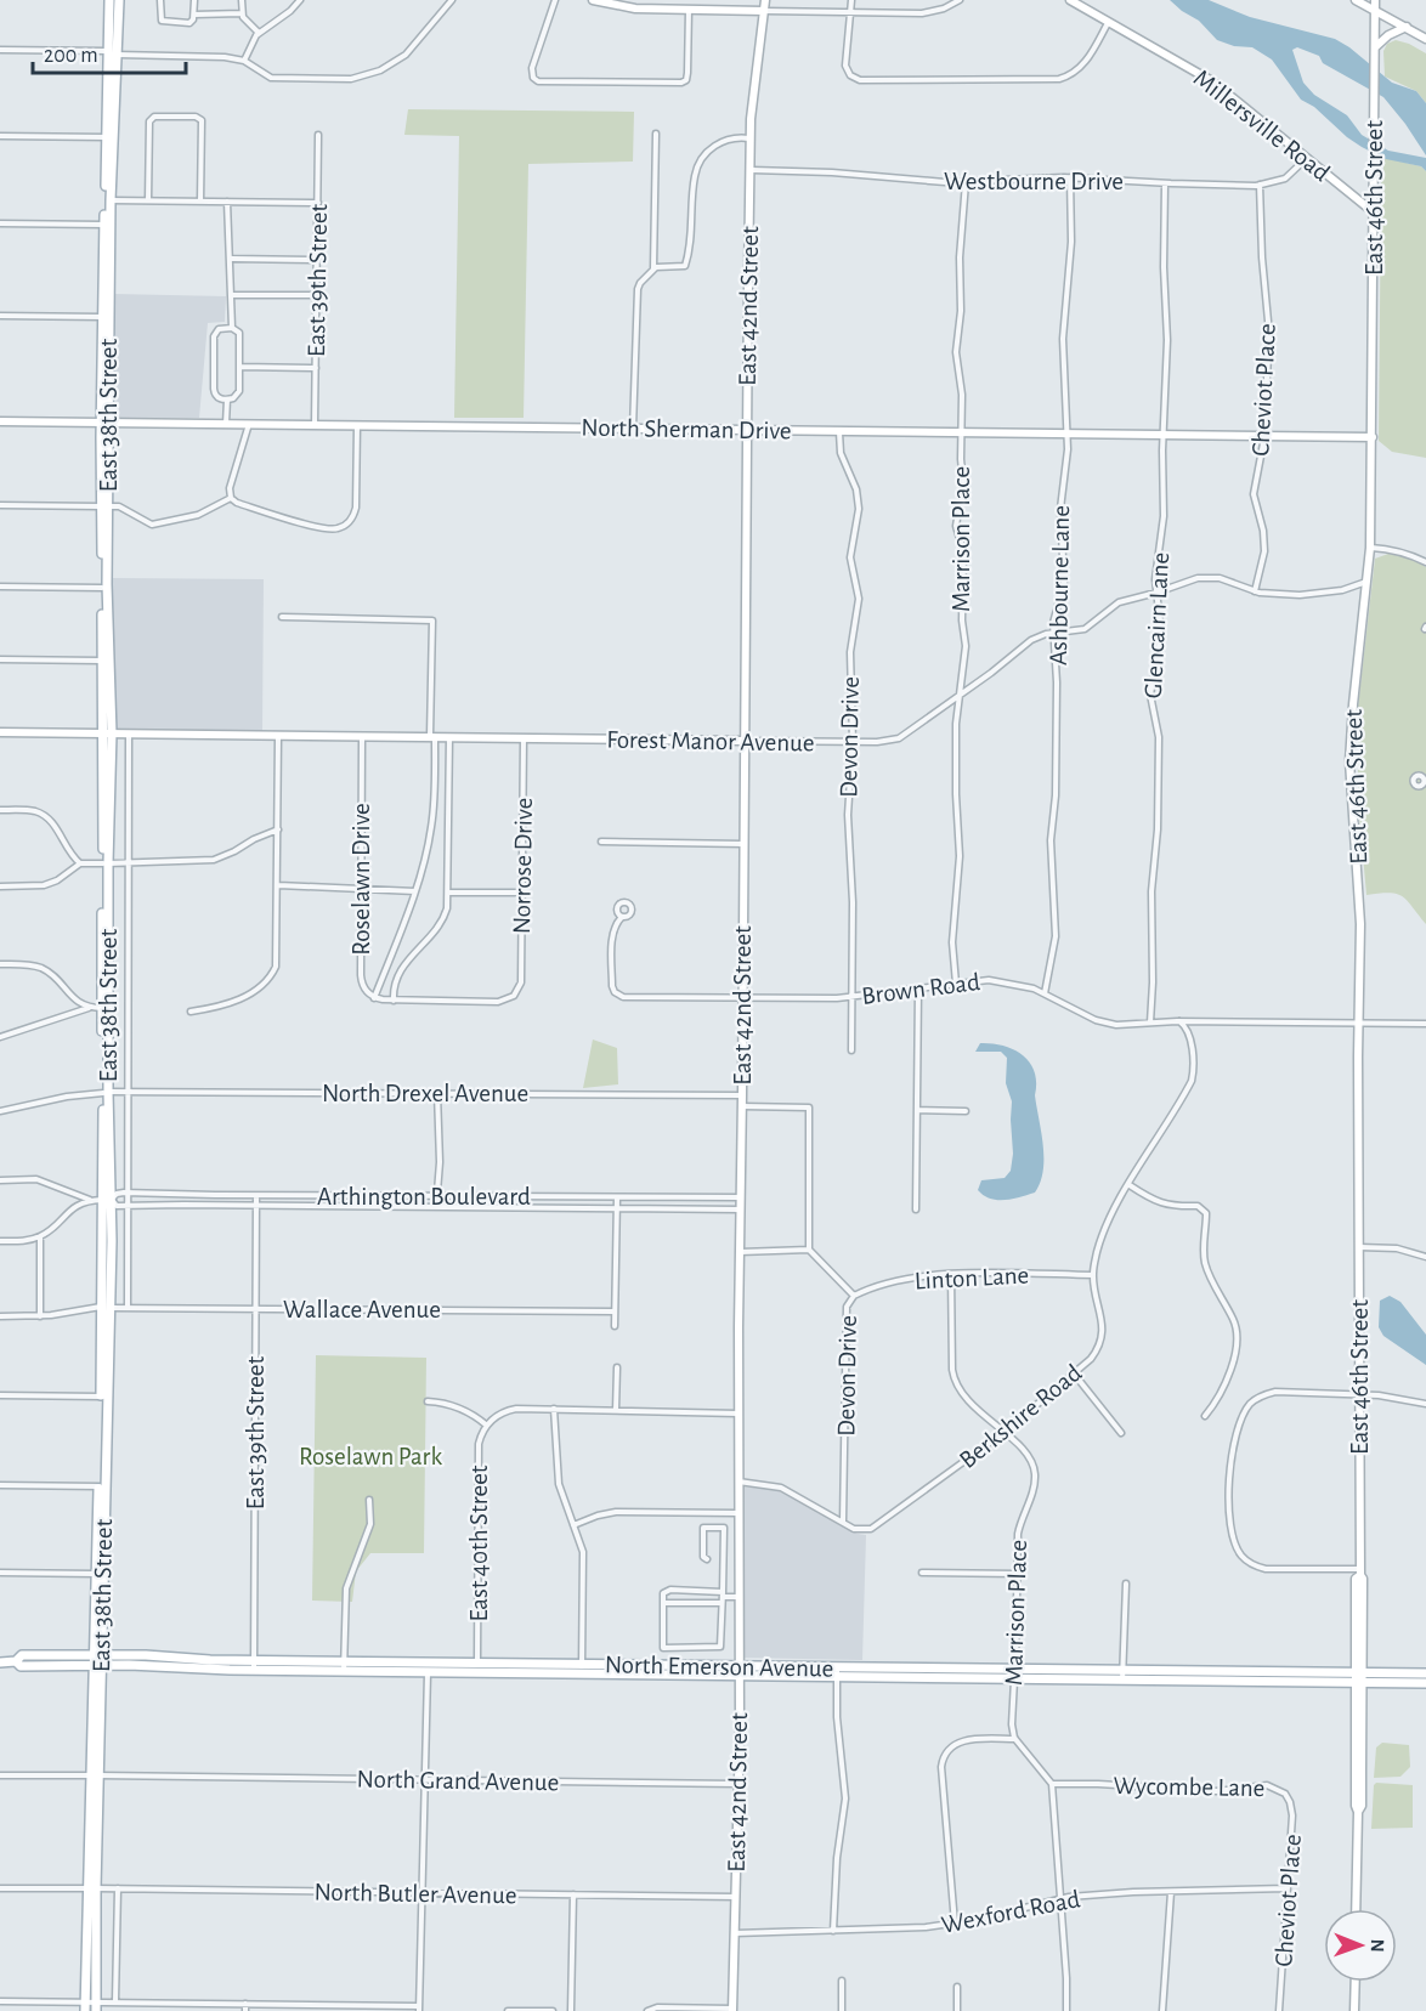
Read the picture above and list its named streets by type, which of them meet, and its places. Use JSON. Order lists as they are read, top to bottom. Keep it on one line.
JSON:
{"streets":{"main road":["Millersville Road","East 46th Street","East 42nd Street","East 38th Street","North Sherman Drive","Forest Manor Avenue","North Emerson Avenue"],"street":["Westbourne Drive","East 39th Street","Cheviot Place","Marrison Place","Ashbourne Lane","Glencairn Lane","Devon Drive","Norrose Drive","Roselawn Drive","Brown Road","North Drexel Avenue","Arthington Boulevard","Linton Lane","Wallace Avenue","Berkshire Road","East 40th Street","North Grand Avenue","Wycombe Lane","North Butler Avenue","Wexford Road"]},"crossings":[["Millersville Road","Westbourne Drive"],["Millersville Road","East 46th Street"],["Westbourne Drive","East 42nd Street"],["Westbourne Drive","Cheviot Place"],["Westbourne Drive","Marrison Place"],["Westbourne Drive","Ashbourne Lane"],["Westbourne Drive","Glencairn Lane"],["East 46th Street","North Sherman Drive"],["East 46th Street","Forest Manor Avenue"],["East 46th Street","Brown Road"],["East 46th Street","North Emerson Avenue"],["East 39th Street","North Sherman Drive"],["East 39th Street","Arthington Boulevard"],["East 39th Street","Wallace Avenue"],["East 39th Street","North Emerson Avenue"],["East 42nd Street","North Sherman Drive"],["East 42nd Street","Forest Manor Avenue"],["East 42nd Street","Brown Road"],["East 42nd Street","North Drexel Avenue"],["East 42nd Street","Arthington Boulevard"],["East 42nd Street","Berkshire Road"],["East 42nd Street","North Emerson Avenue"],["East 42nd Street","North Grand Avenue"],["East 42nd Street","North Butler Avenue"],["East 42nd Street","Wexford Road"],["Cheviot Place","North Sherman Drive"],["Cheviot Place","Forest Manor Avenue"],["Cheviot Place","Wycombe Lane"],["Cheviot Place","Wexford Road"],["East 38th Street","North Sherman Drive"],["East 38th Street","Forest Manor Avenue"],["East 38th Street","North Drexel Avenue"],["East 38th Street","Arthington Boulevard"],["East 38th Street","Wallace Avenue"],["East 38th Street","North Emerson Avenue"],["East 38th Street","North Grand Avenue"],["East 38th Street","North Butler Avenue"],["North Sherman Drive","Marrison Place"],["North Sherman Drive","Ashbourne Lane"],["North Sherman Drive","Glencairn Lane"],["North Sherman Drive","Devon Drive"],["Marrison Place","Forest Manor Avenue"],["Marrison Place","Brown Road"],["Marrison Place","Linton Lane"],["Marrison Place","Berkshire Road"],["Marrison Place","North Emerson Avenue"],["Ashbourne Lane","Forest Manor Avenue"],["Ashbourne Lane","Brown Road"],["Glencairn Lane","Forest Manor Avenue"],["Glencairn Lane","Brown Road"],["Devon Drive","Forest Manor Avenue"],["Devon Drive","Brown Road"],["Devon Drive","Linton Lane"],["Devon Drive","Berkshire Road"],["Forest Manor Avenue","Norrose Drive"],["Forest Manor Avenue","Roselawn Drive"],["Brown Road","Berkshire Road"],["Linton Lane","Berkshire Road"],["East 40th Street","North Emerson Avenue"]],"parks":["Roselawn Park"],"scale_bar":"200 m","north":"right"}
